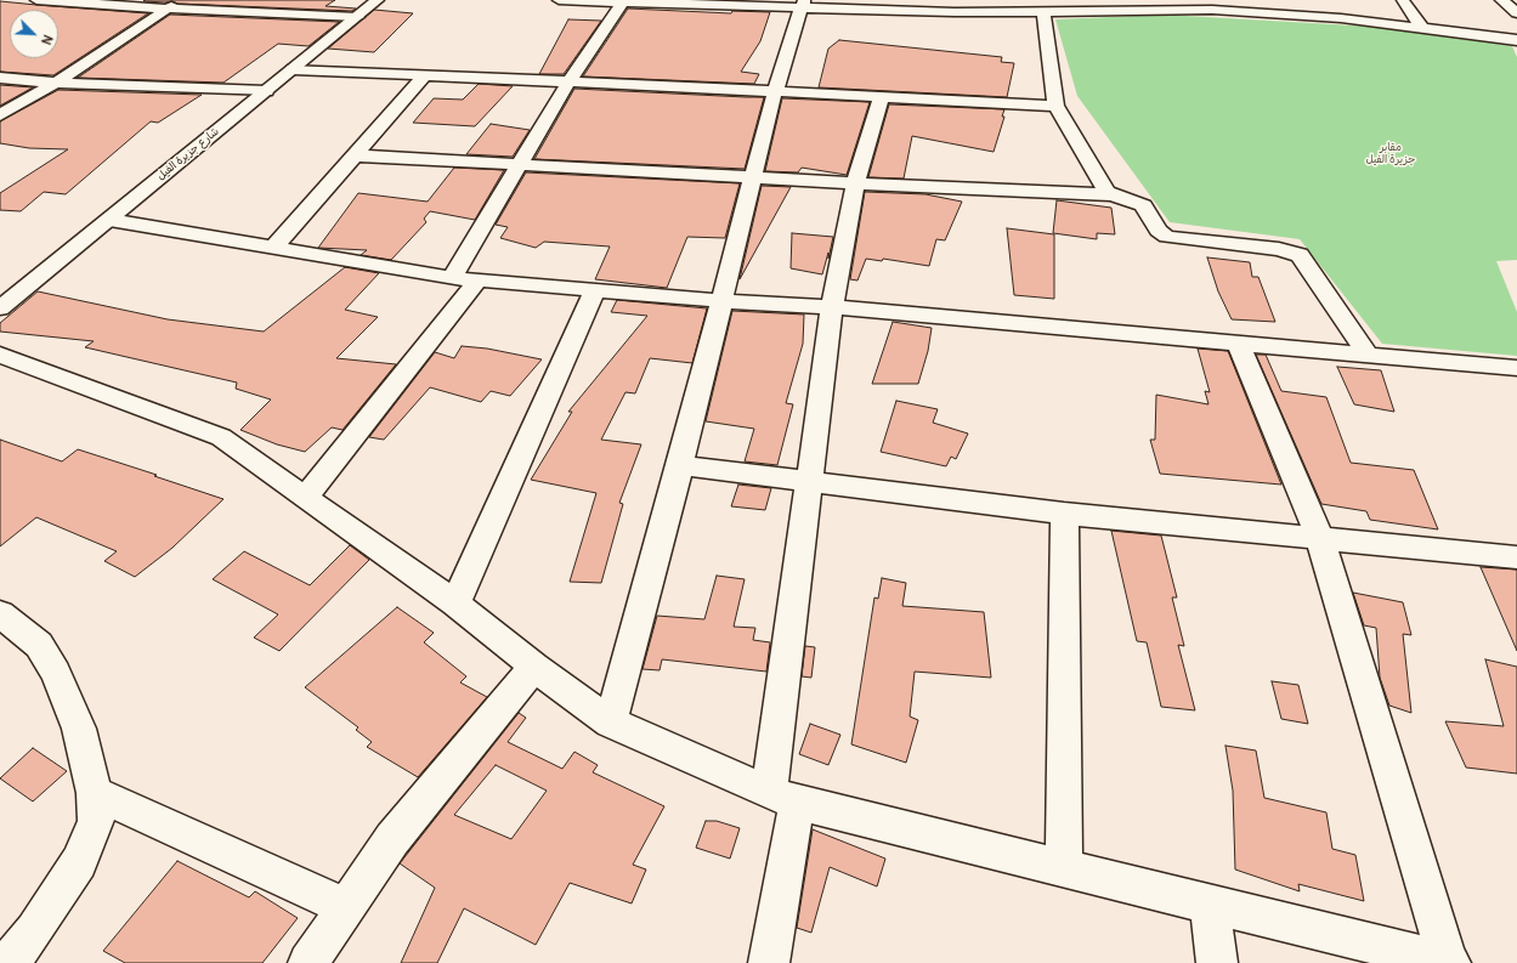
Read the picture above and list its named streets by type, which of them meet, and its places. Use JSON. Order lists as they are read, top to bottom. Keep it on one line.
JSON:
{"streets":{"street":["شارع جزيرة الفيل"]},"parks":["مقابر جزيرة الفيل"],"north":"bottom right"}
